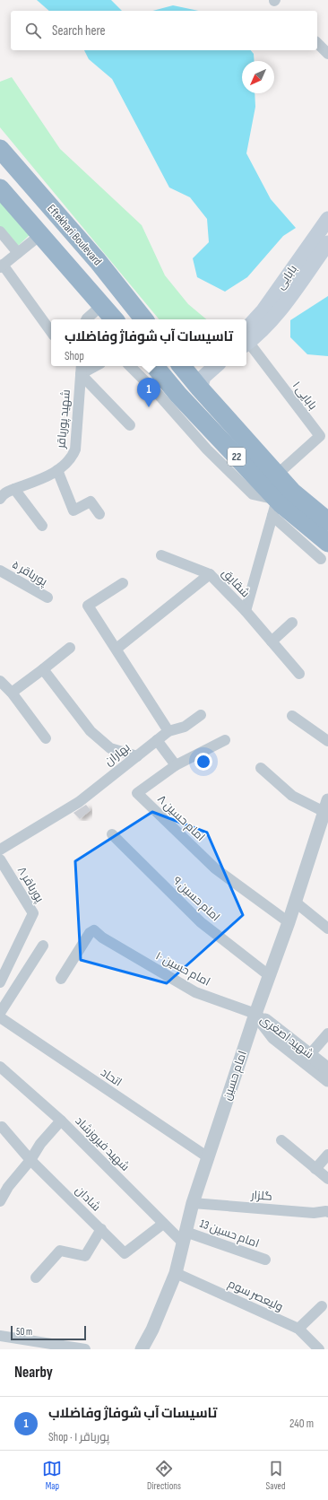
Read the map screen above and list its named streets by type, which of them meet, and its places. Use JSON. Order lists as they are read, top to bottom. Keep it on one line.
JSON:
{"streets":{"highway":["Eftekhari Boulevard","22"],"main road":["بابایی"],"street":["بابایی ۱","شهید پورباقر","پورباقر ۵","شقایق","بهاران","امام حسین ۸","پورباقر ۸","امام حسین ۹","امام حسین ۱۰","شهید اصغری","امام حسین","اتحاد","شهید فیروزشاد","گلزار","شادان","امام حسین 13","ولیعصر سوم"]},"crossings":[["بابایی ۱","22"],["22","شقایق"],["امام حسین ۸","امام حسین"],["امام حسین ۹","امام حسین"],["امام حسین ۱۰","شهید اصغری"],["امام حسین ۱۰","امام حسین"],["شهید اصغری","امام حسین"],["امام حسین","اتحاد"],["امام حسین","شهید فیروزشاد"],["امام حسین","گلزار"],["امام حسین","امام حسین 13"],["امام حسین","ولیعصر سوم"],["شهید فیروزشاد","شادان"],["شهید فیروزشاد","امام حسین 13"]],"scale_bar":"50 m","north":"bottom left","page":{"search":"Search here","popup":["تاسیسات آب شوفاژ وفاضلاب","Shop"],"pins":"1","scale":"50 m","heading":"Nearby","list":[{"mark":"1","name":"تاسیسات آب شوفاژ وفاضلاب","note":"Shop · پورباقر ۱","value":"240 m"}],"nav":["Map","Directions","Saved"]}}
